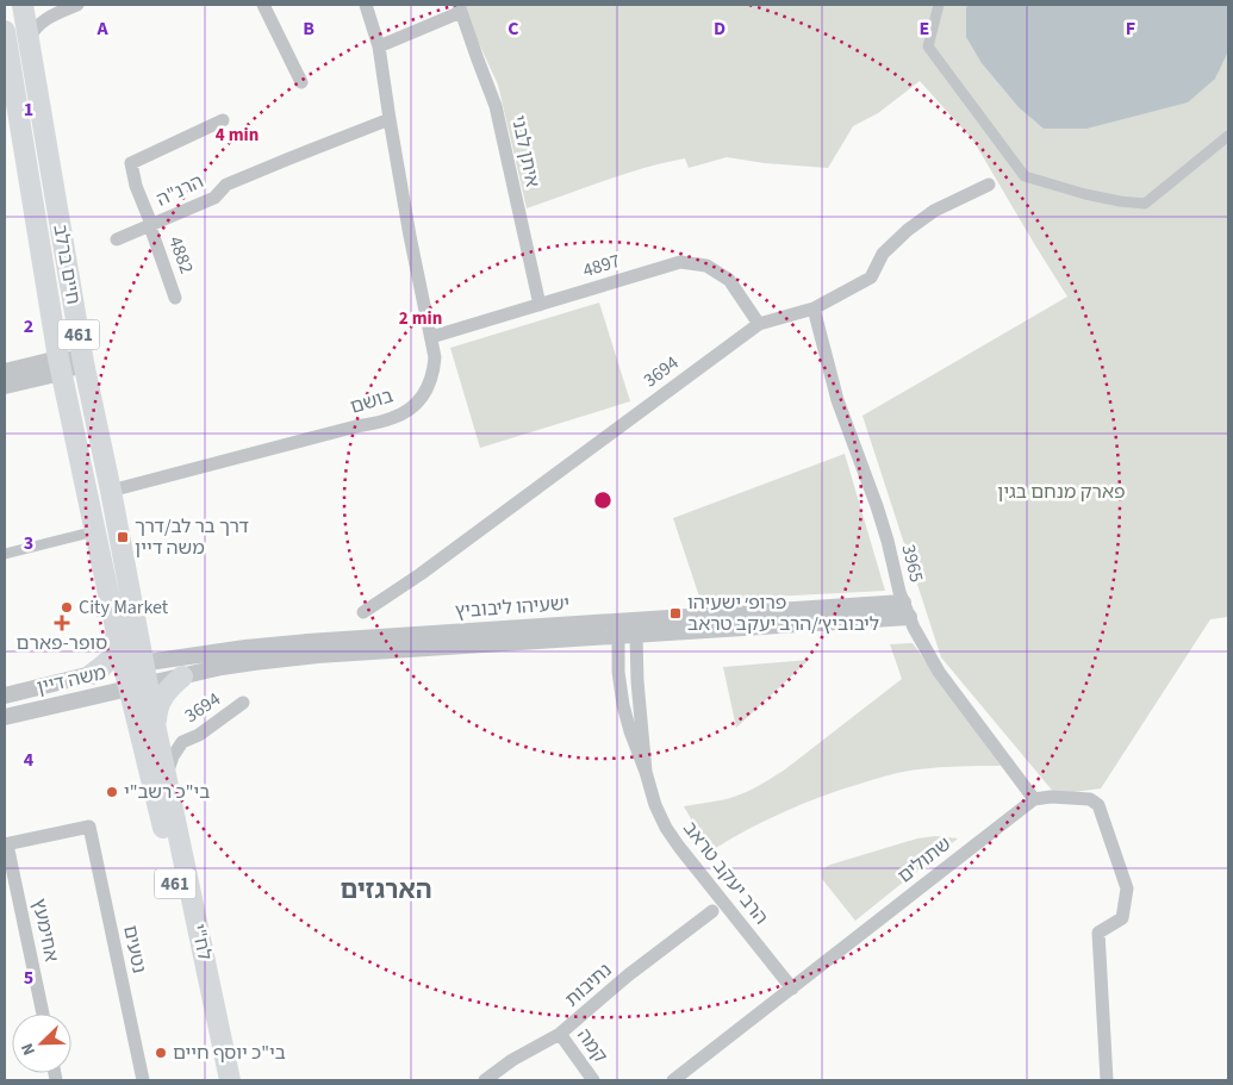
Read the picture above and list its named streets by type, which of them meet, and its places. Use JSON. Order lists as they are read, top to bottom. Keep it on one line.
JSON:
{"streets":{"main road":["חיים ברלב","461","לח\"י"],"street":["איתן לבני","הרנ\"ה","4882","4897","3694","בושם","3965","ישעיהו ליבוביץ","משה דיין","שתולים","הרב יעקב טראב","אחימעץ","נטעים","נתיבות","קמה"]},"crossings":[["איתן לבני","4897"],["איתן לבני","בושם"],["הרנ\"ה","4882"],["הרנ\"ה","בושם"],["חיים ברלב","בושם"],["חיים ברלב","ישעיהו ליבוביץ"],["חיים ברלב","משה דיין"],["חיים ברלב","לח\"י"],["4897","3694"],["4897","בושם"],["3694","3965"],["3694","לח\"י"],["3965","ישעיהו ליבוביץ"],["3965","שתולים"],["ישעיהו ליבוביץ","משה דיין"],["ישעיהו ליבוביץ","הרב יעקב טראב"],["ישעיהו ליבוביץ","לח\"י"],["משה דיין","לח\"י"],["שתולים","הרב יעקב טראב"],["אחימעץ","נטעים"],["נתיבות","קמה"]],"districts":["הארגזים"],"parks":["פארק מנחם בגין"],"places":{"transit":["דרך בר לב/דרך משה דיין","פרופ׳ ישעיהו ליבוביץ׳/הרב יעקב טראב"],"other":["City Market","בי\"כ רשב\"י","בי\"כ יוסף חיים"],"health":["סופר-פארם"]},"north":"bottom left","grid":{"columns":["A","B","C","D","E","F"],"rows":["1","2","3","4","5"]},"rings":["4 min","2 min"]}
